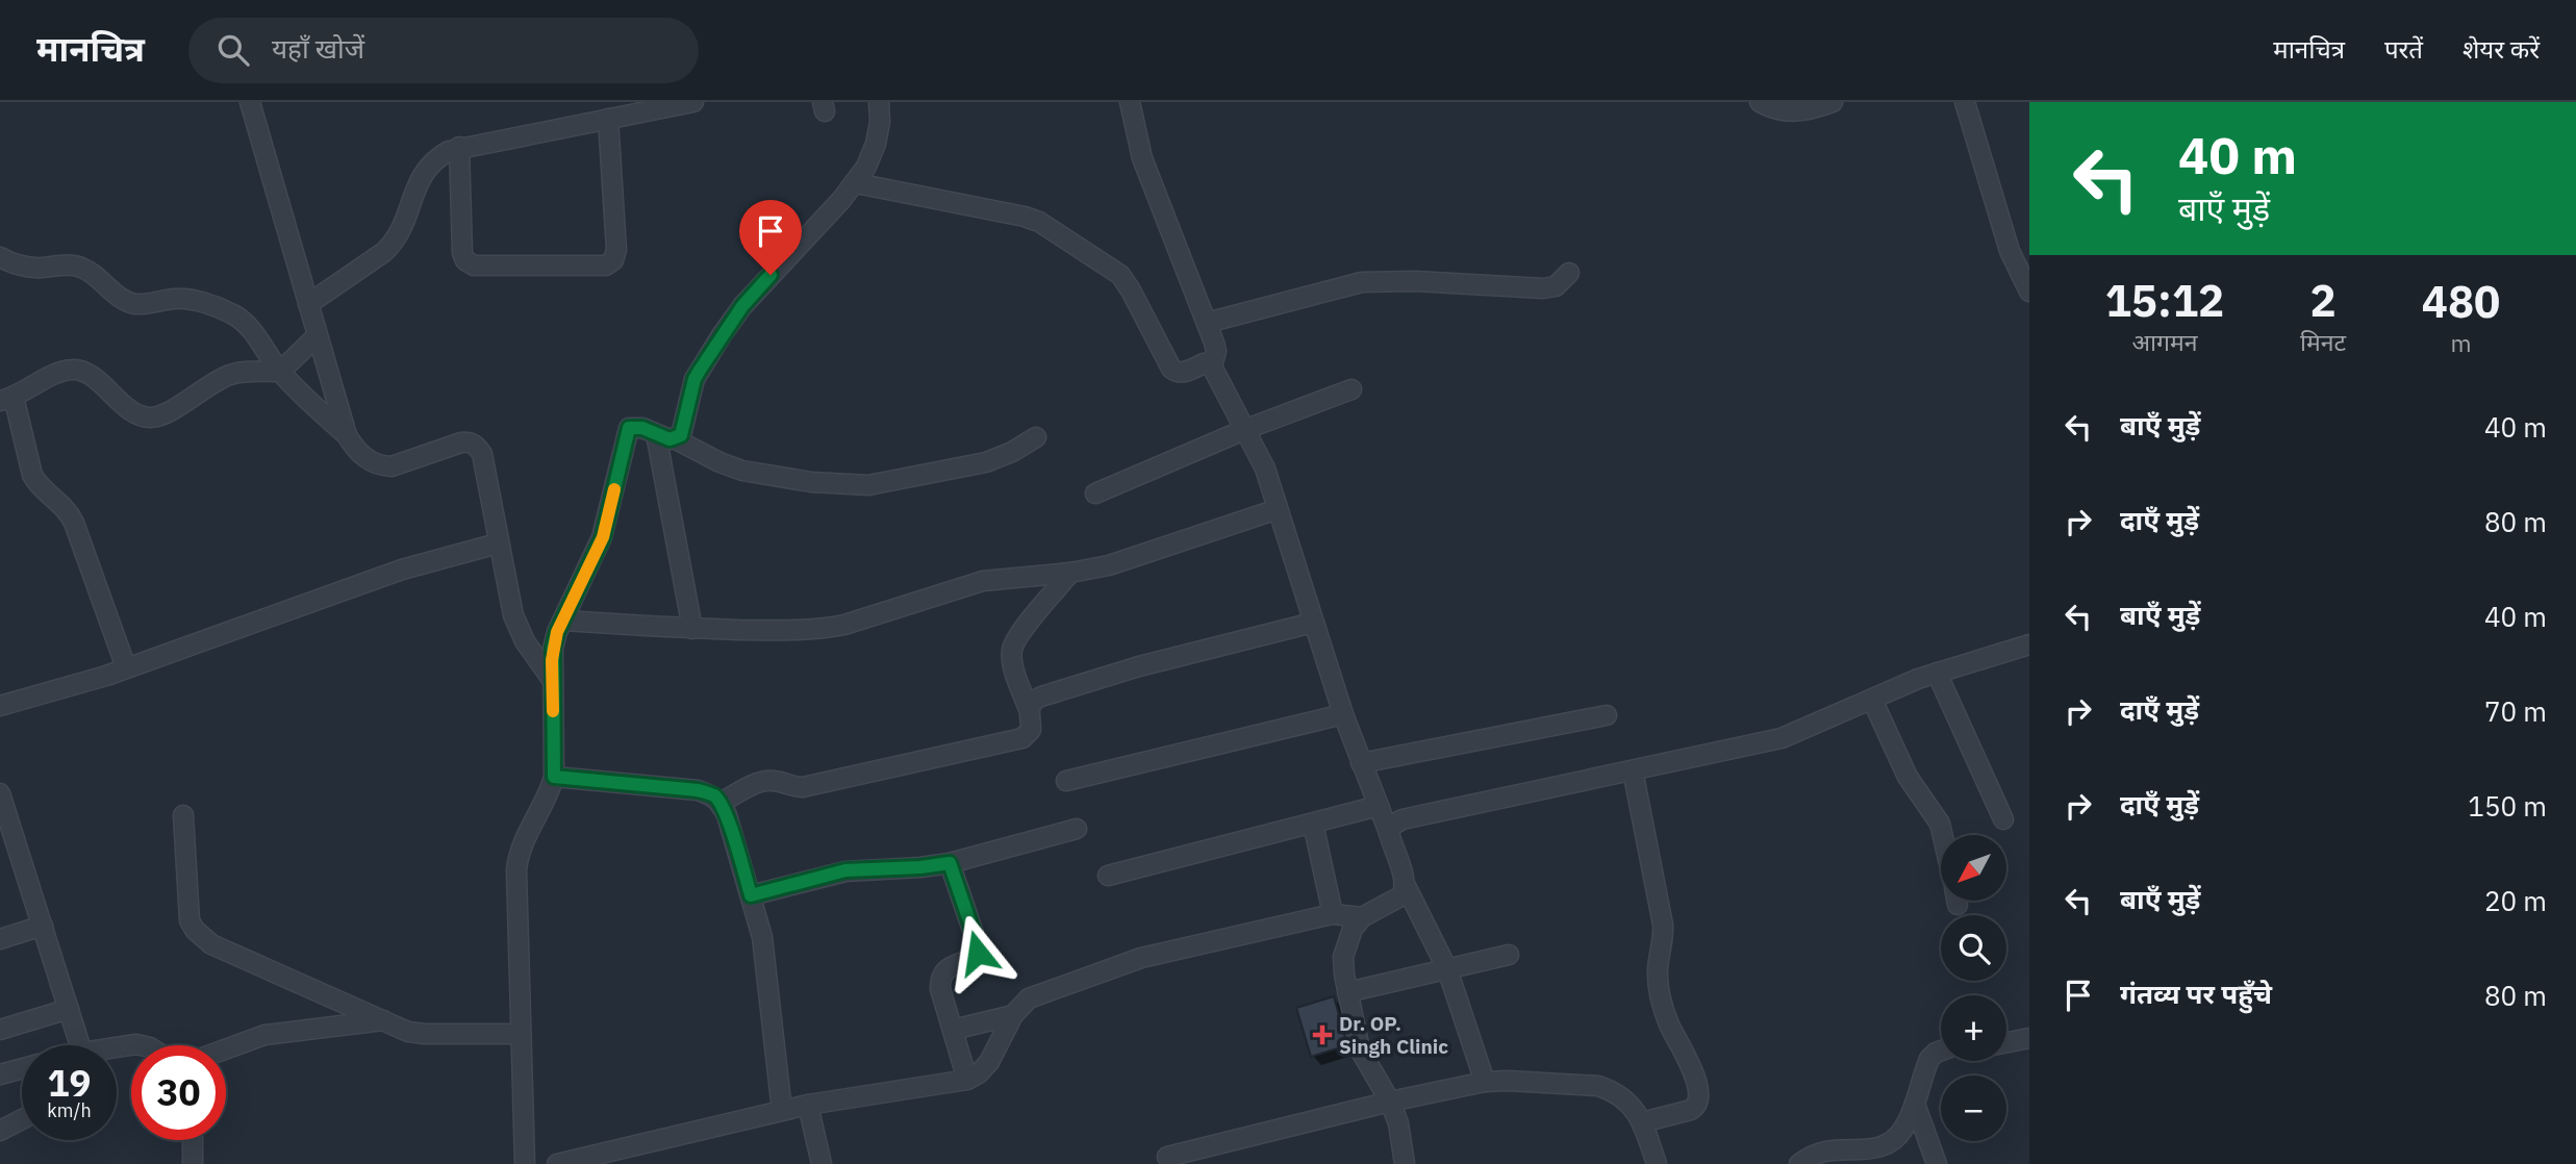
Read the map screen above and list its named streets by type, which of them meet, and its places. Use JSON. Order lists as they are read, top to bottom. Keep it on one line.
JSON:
{"places":{"health":["Dr. OP. Singh Clinic"]},"north":"bottom left","page":{"header":"मानचित्र","search":"यहाँ खोजें","nav":["मानचित्र","परतें","शेयर करें"],"turn":["40 m","बाएँ मुड़ें"],"eta":["15:12","आगमन","2","मिनट","480","m"],"list":[{"name":"बाएँ मुड़ें","value":"40 m"},{"name":"दाएँ मुड़ें","value":"80 m"},{"name":"बाएँ मुड़ें","value":"40 m"},{"name":"दाएँ मुड़ें","value":"70 m"},{"name":"दाएँ मुड़ें","value":"150 m"},{"name":"बाएँ मुड़ें","value":"20 m"},{"name":"गंतव्य पर पहुँचे","value":"80 m"}],"map_buttons":["+","−"],"speed":"19 km/h","limit":"30"}}
